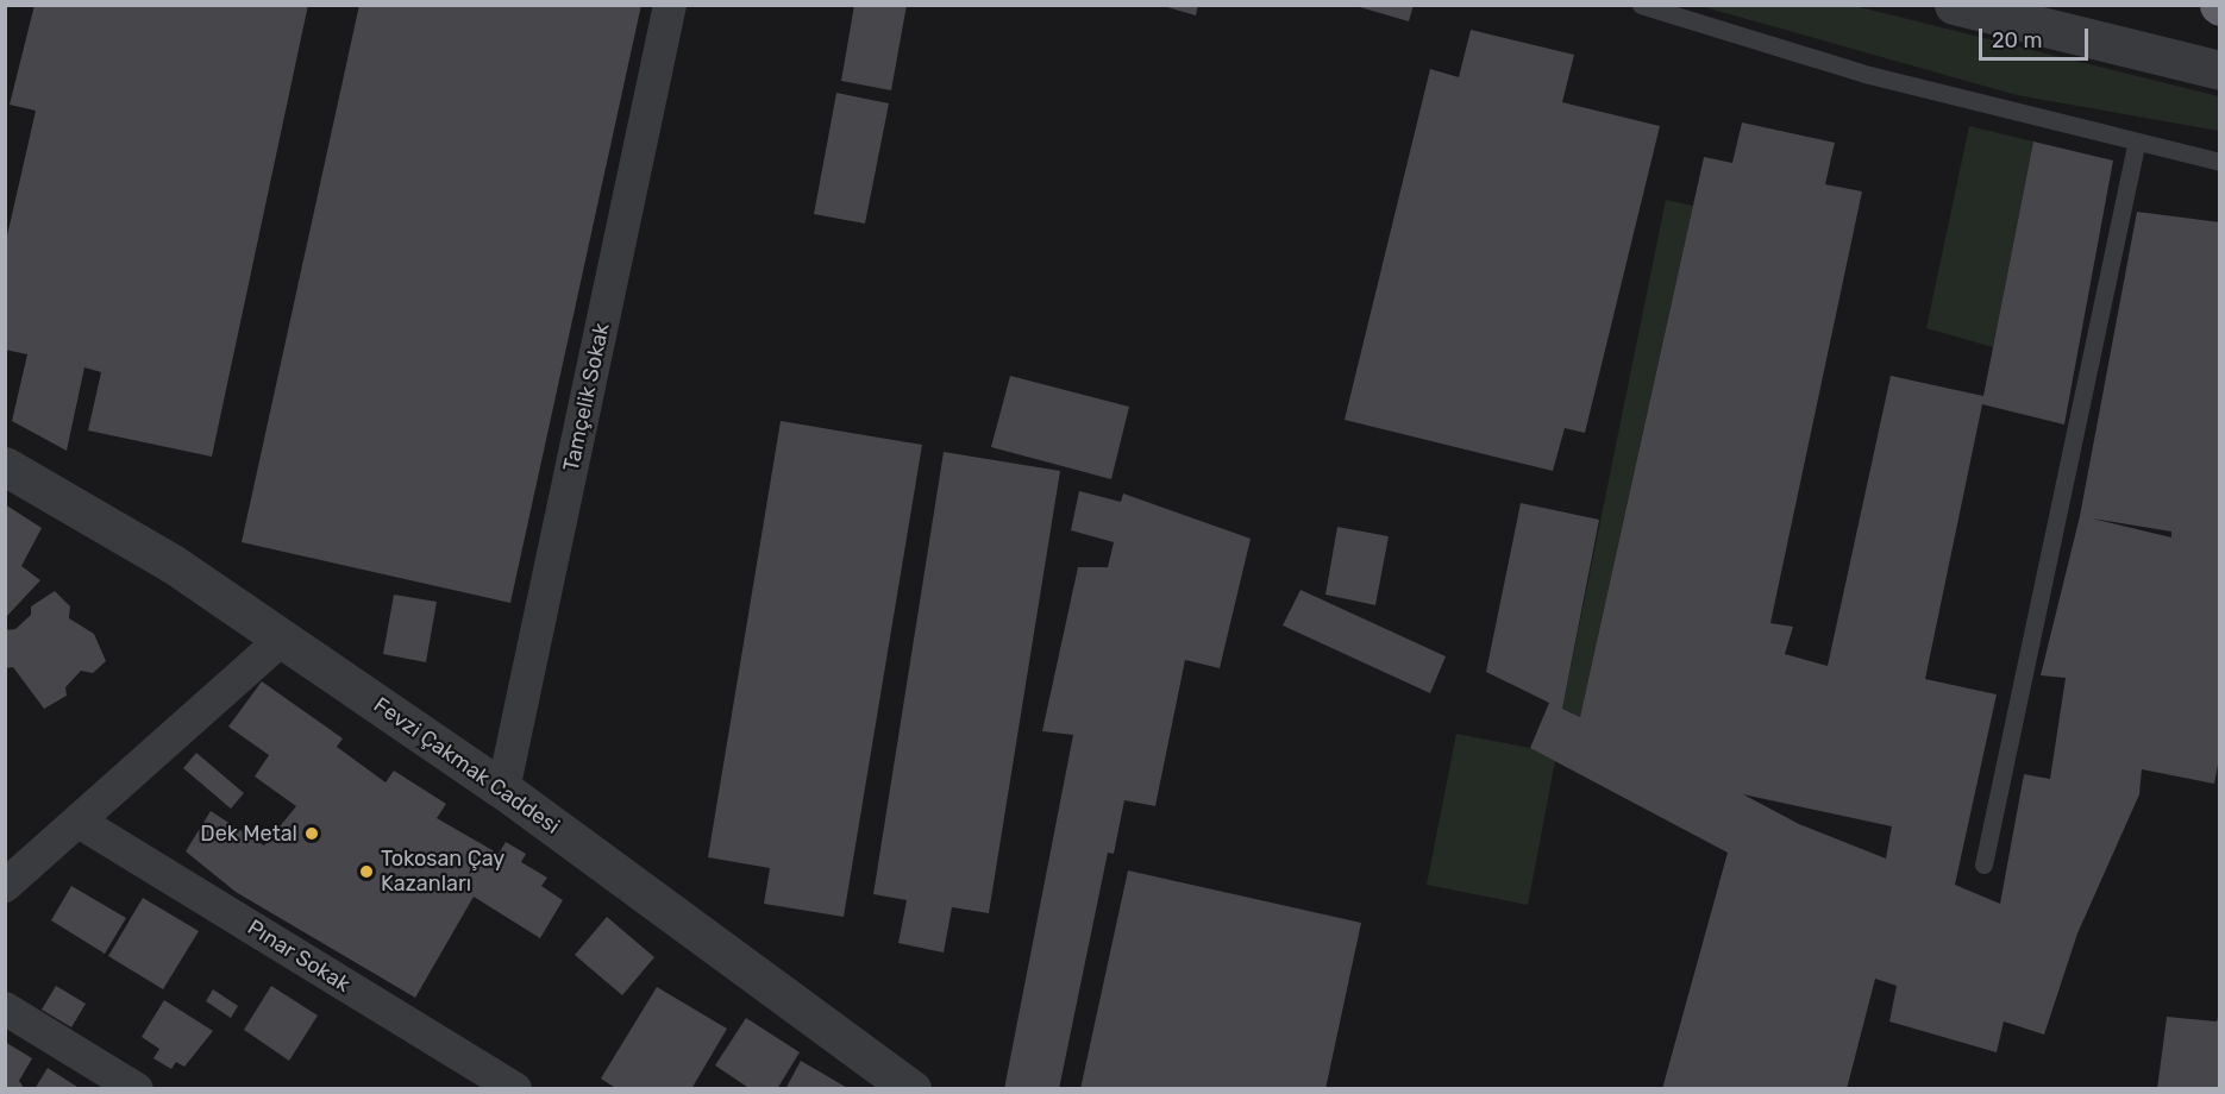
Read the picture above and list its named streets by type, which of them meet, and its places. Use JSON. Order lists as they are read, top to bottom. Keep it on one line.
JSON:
{"streets":{"street":["Tamçelik Sokak","Fevzi Çakmak Caddesi","Pınar Sokak"]},"crossings":[["Tamçelik Sokak","Fevzi Çakmak Caddesi"]],"places":["Dek Metal","Tokosan Çay Kazanları"],"scale_bar":"20 m"}
